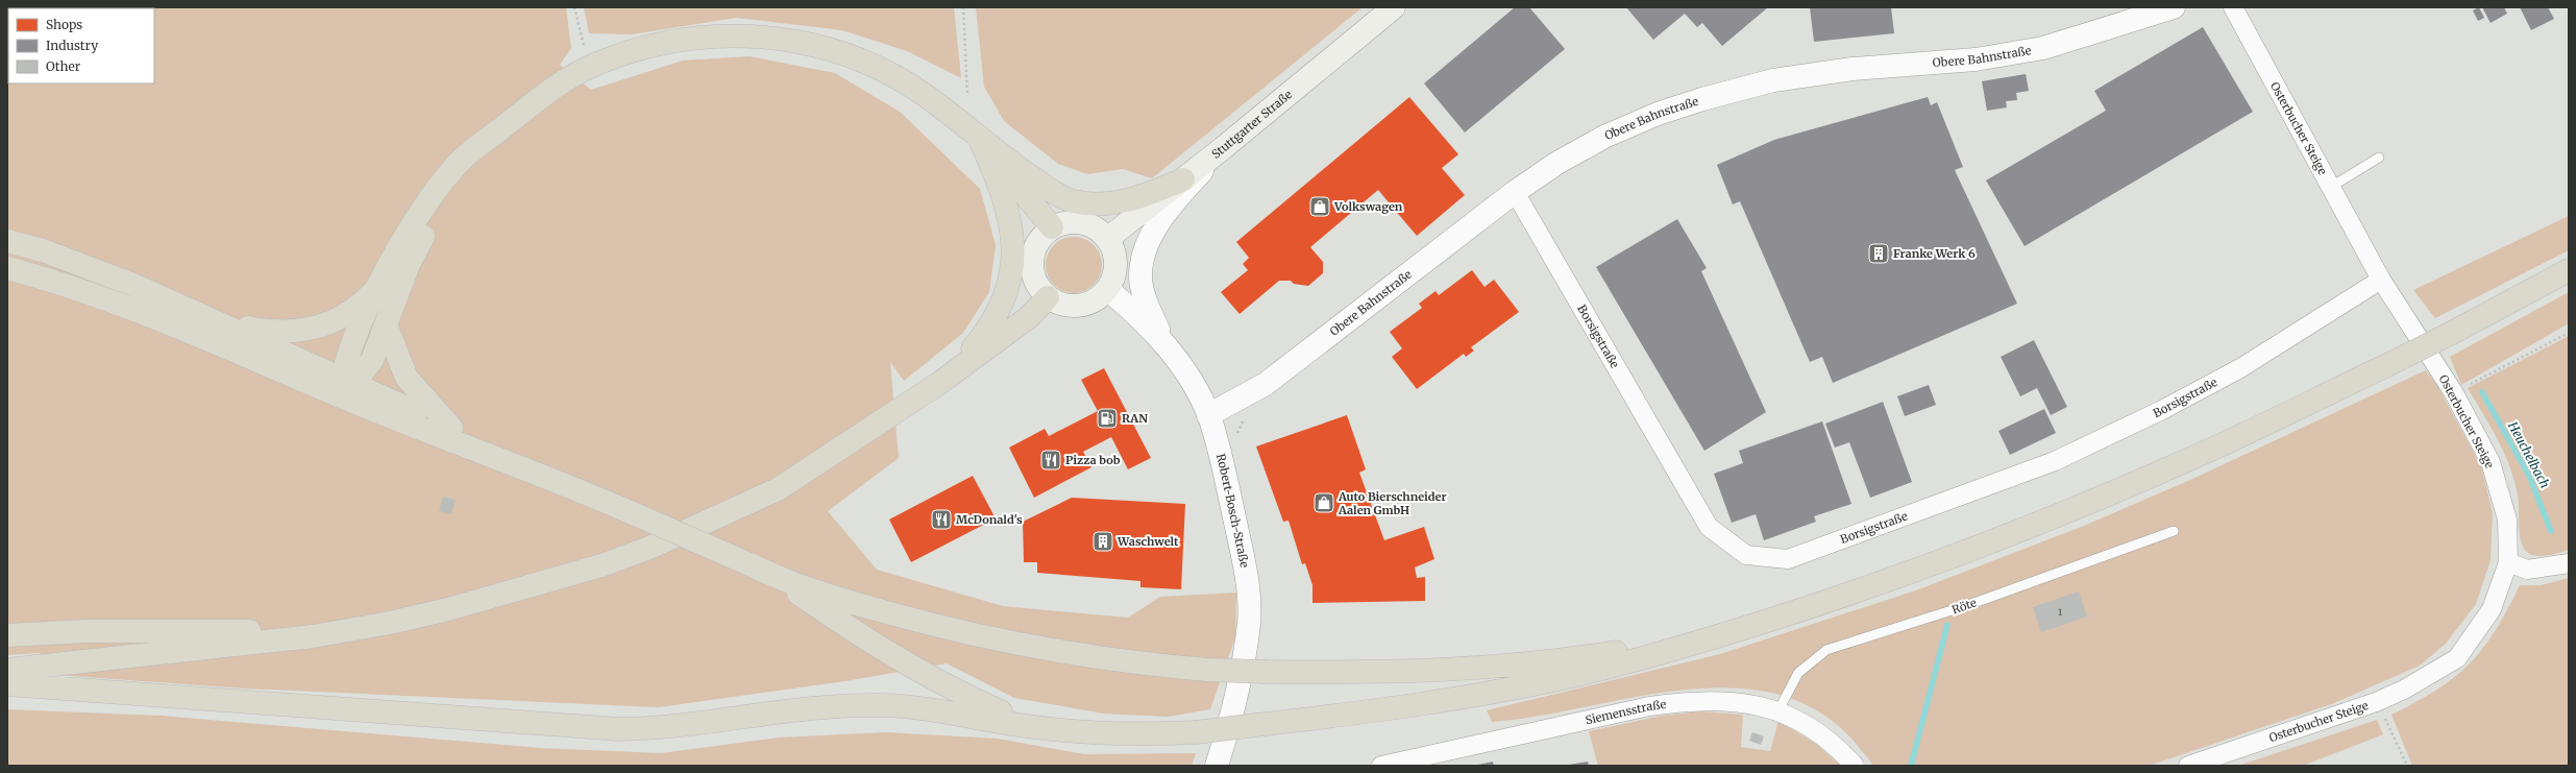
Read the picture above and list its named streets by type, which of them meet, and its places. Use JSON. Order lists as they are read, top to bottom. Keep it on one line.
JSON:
{"streets":{"main road":["Stuttgarter Straße"],"street":["Obere Bahnstraße","Osterbucher Steige","Borsigstraße","Robert-Bosch-Straße","Siemensstraße"],"lane":["Röte"]},"crossings":[["Obere Bahnstraße","Borsigstraße"],["Obere Bahnstraße","Robert-Bosch-Straße"],["Stuttgarter Straße","Robert-Bosch-Straße"],["Osterbucher Steige","Borsigstraße"],["Röte","Siemensstraße"]],"water":["Heuchelbach"],"places":{"shop":["Volkswagen","Auto Bierschneider Aalen GmbH"],"building":["Franke Werk 6","Waschwelt"],"fuel station":["RAN"],"restaurant":["Pizza bob","McDonald's"]},"house_numbers":["1"],"legend":["Shops","Industry","Other"]}
